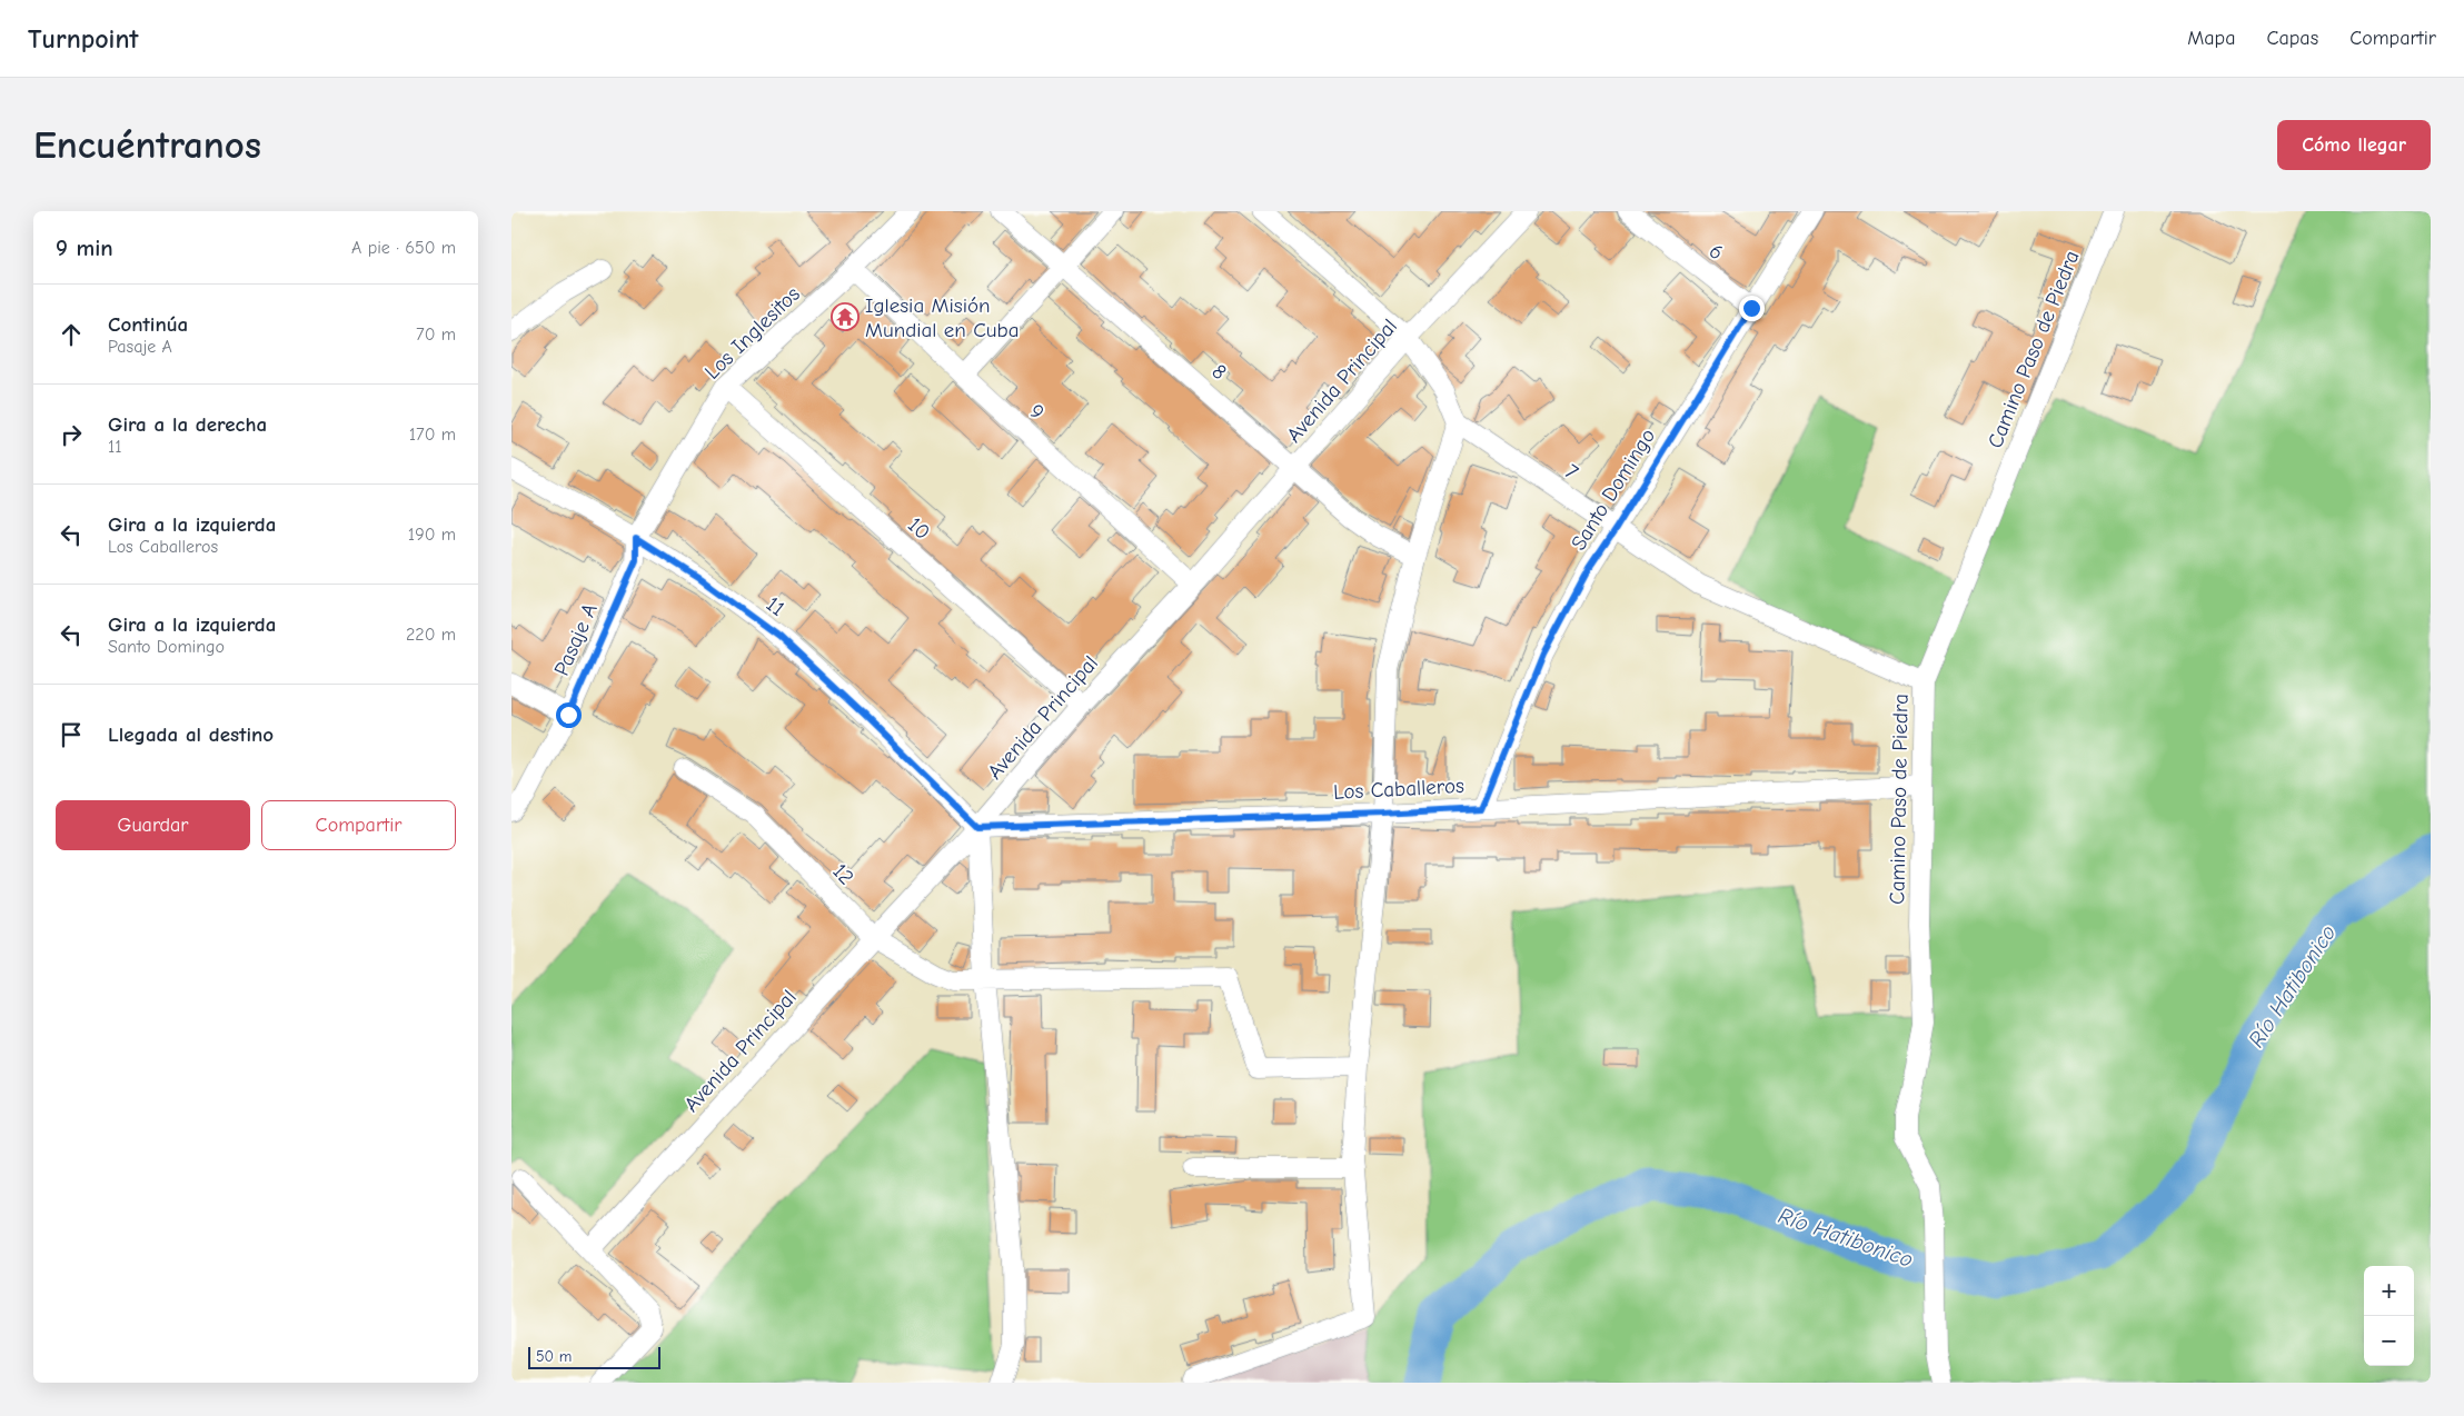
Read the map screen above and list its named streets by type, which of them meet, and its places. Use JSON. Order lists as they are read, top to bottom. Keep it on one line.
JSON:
{"streets":{"street":["6","Los Inglesitos","Camino Paso de Piedra","8","Avenida Principal","9","7","Santo Domingo","10","11","Pasaje A","Los Caballeros","12"]},"crossings":[["6","Santo Domingo"],["Los Inglesitos","9"],["Los Inglesitos","10"],["Los Inglesitos","11"],["Los Inglesitos","Pasaje A"],["Camino Paso de Piedra","7"],["Camino Paso de Piedra","Los Caballeros"],["8","Avenida Principal"],["Avenida Principal","9"],["Avenida Principal","10"],["Avenida Principal","11"],["Avenida Principal","Los Caballeros"],["Avenida Principal","12"],["7","Santo Domingo"],["Santo Domingo","Los Caballeros"],["11","Pasaje A"],["11","Los Caballeros"]],"water":["Río Hatibonico"],"places":{"temple":["Iglesia Misión Mundial en Cuba"]},"scale_bar":"50 m","page":{"header":"Turnpoint","nav":["Mapa","Capas","Compartir"],"buttons":["Cómo llegar",["Guardar","Compartir"]],"title":"Encuéntranos","heading":["9 min","A pie · 650 m"],"list":[["Continúa","Pasaje A","70 m"],["Gira a la derecha","11","170 m"],["Gira a la izquierda","Los Caballeros","190 m"],["Gira a la izquierda","Santo Domingo","220 m"],"Llegada al destino"],"map_buttons":["+","−"],"scale":"50 m"}}
